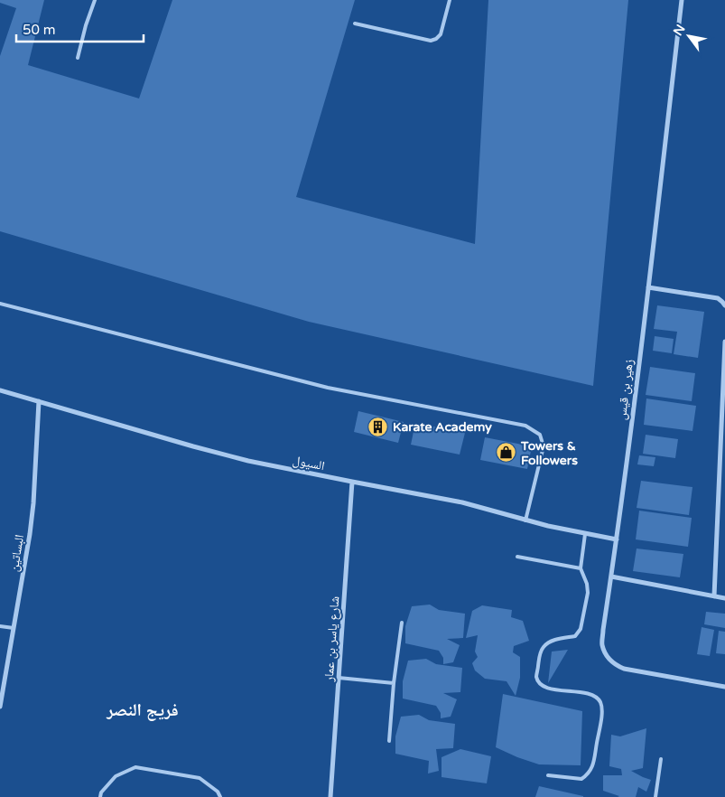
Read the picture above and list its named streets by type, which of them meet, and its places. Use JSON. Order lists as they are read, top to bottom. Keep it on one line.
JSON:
{"streets":{"street":["زهير بن قيس","السيول","البساتين","شارع ياسر بن عمار"]},"crossings":[["زهير بن قيس","السيول"],["السيول","البساتين"],["السيول","شارع ياسر بن عمار"]],"districts":["فريج النصر"],"places":{"building":["Karate Academy"],"shop":["Towers & Followers"]},"scale_bar":"50 m","north":"top left"}
